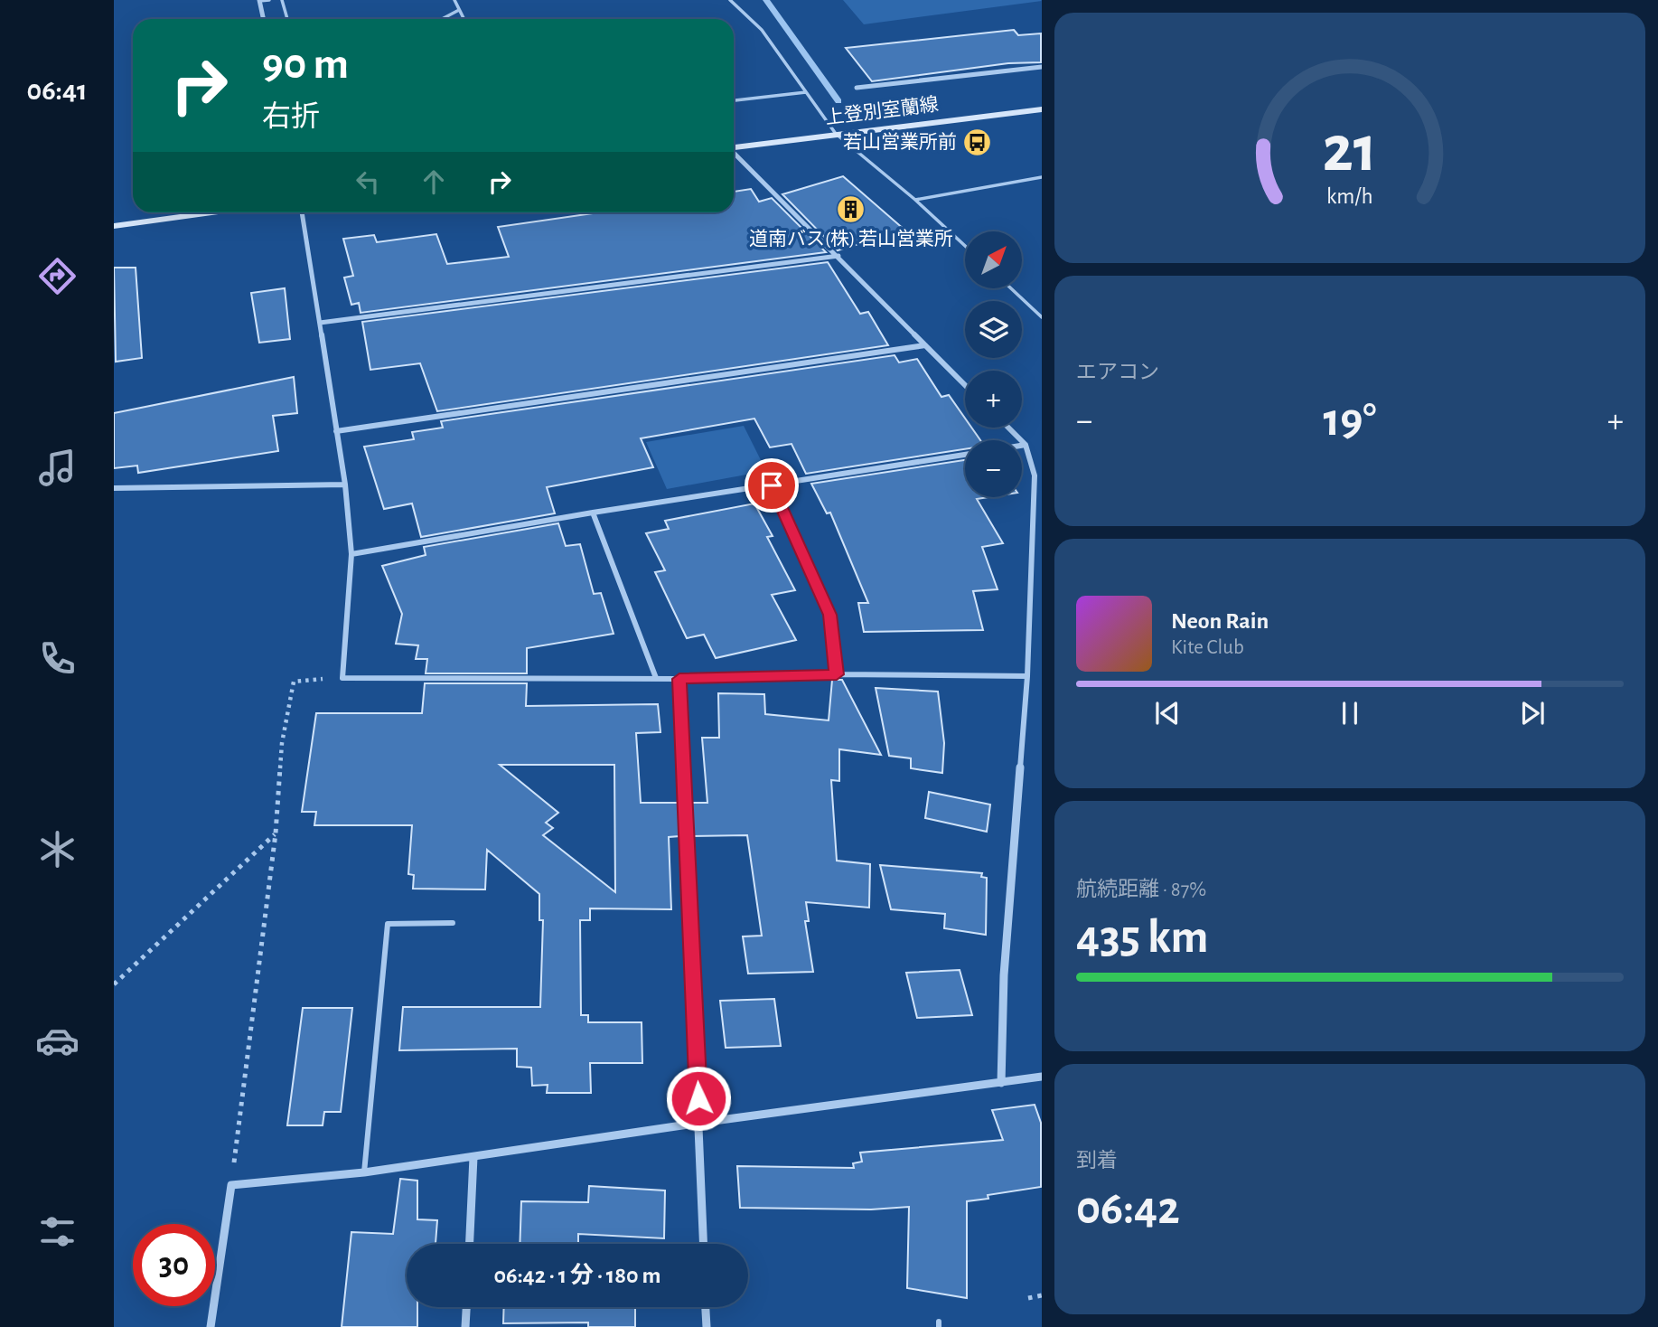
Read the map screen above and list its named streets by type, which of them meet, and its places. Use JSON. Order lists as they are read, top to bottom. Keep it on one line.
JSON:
{"streets":{"main road":["上登別室蘭線"]},"places":{"bus stop":["若山営業所前"],"building":["道南バス(株) 若山営業所"]},"north":"top right","page":{"tabs":"06:41","turn":["90 m","右折"],"map_buttons":["+","−"],"tile":["エアコン",["航続距離 · 87%","435 km"],["到着","06:42"]],"heat":["−","19°","+"],"song":["Neon Rain","Kite Club"],"limit":"30","trip":"06:42 · 1 分 · 180 m","gauge":["21","km/h"]}}
